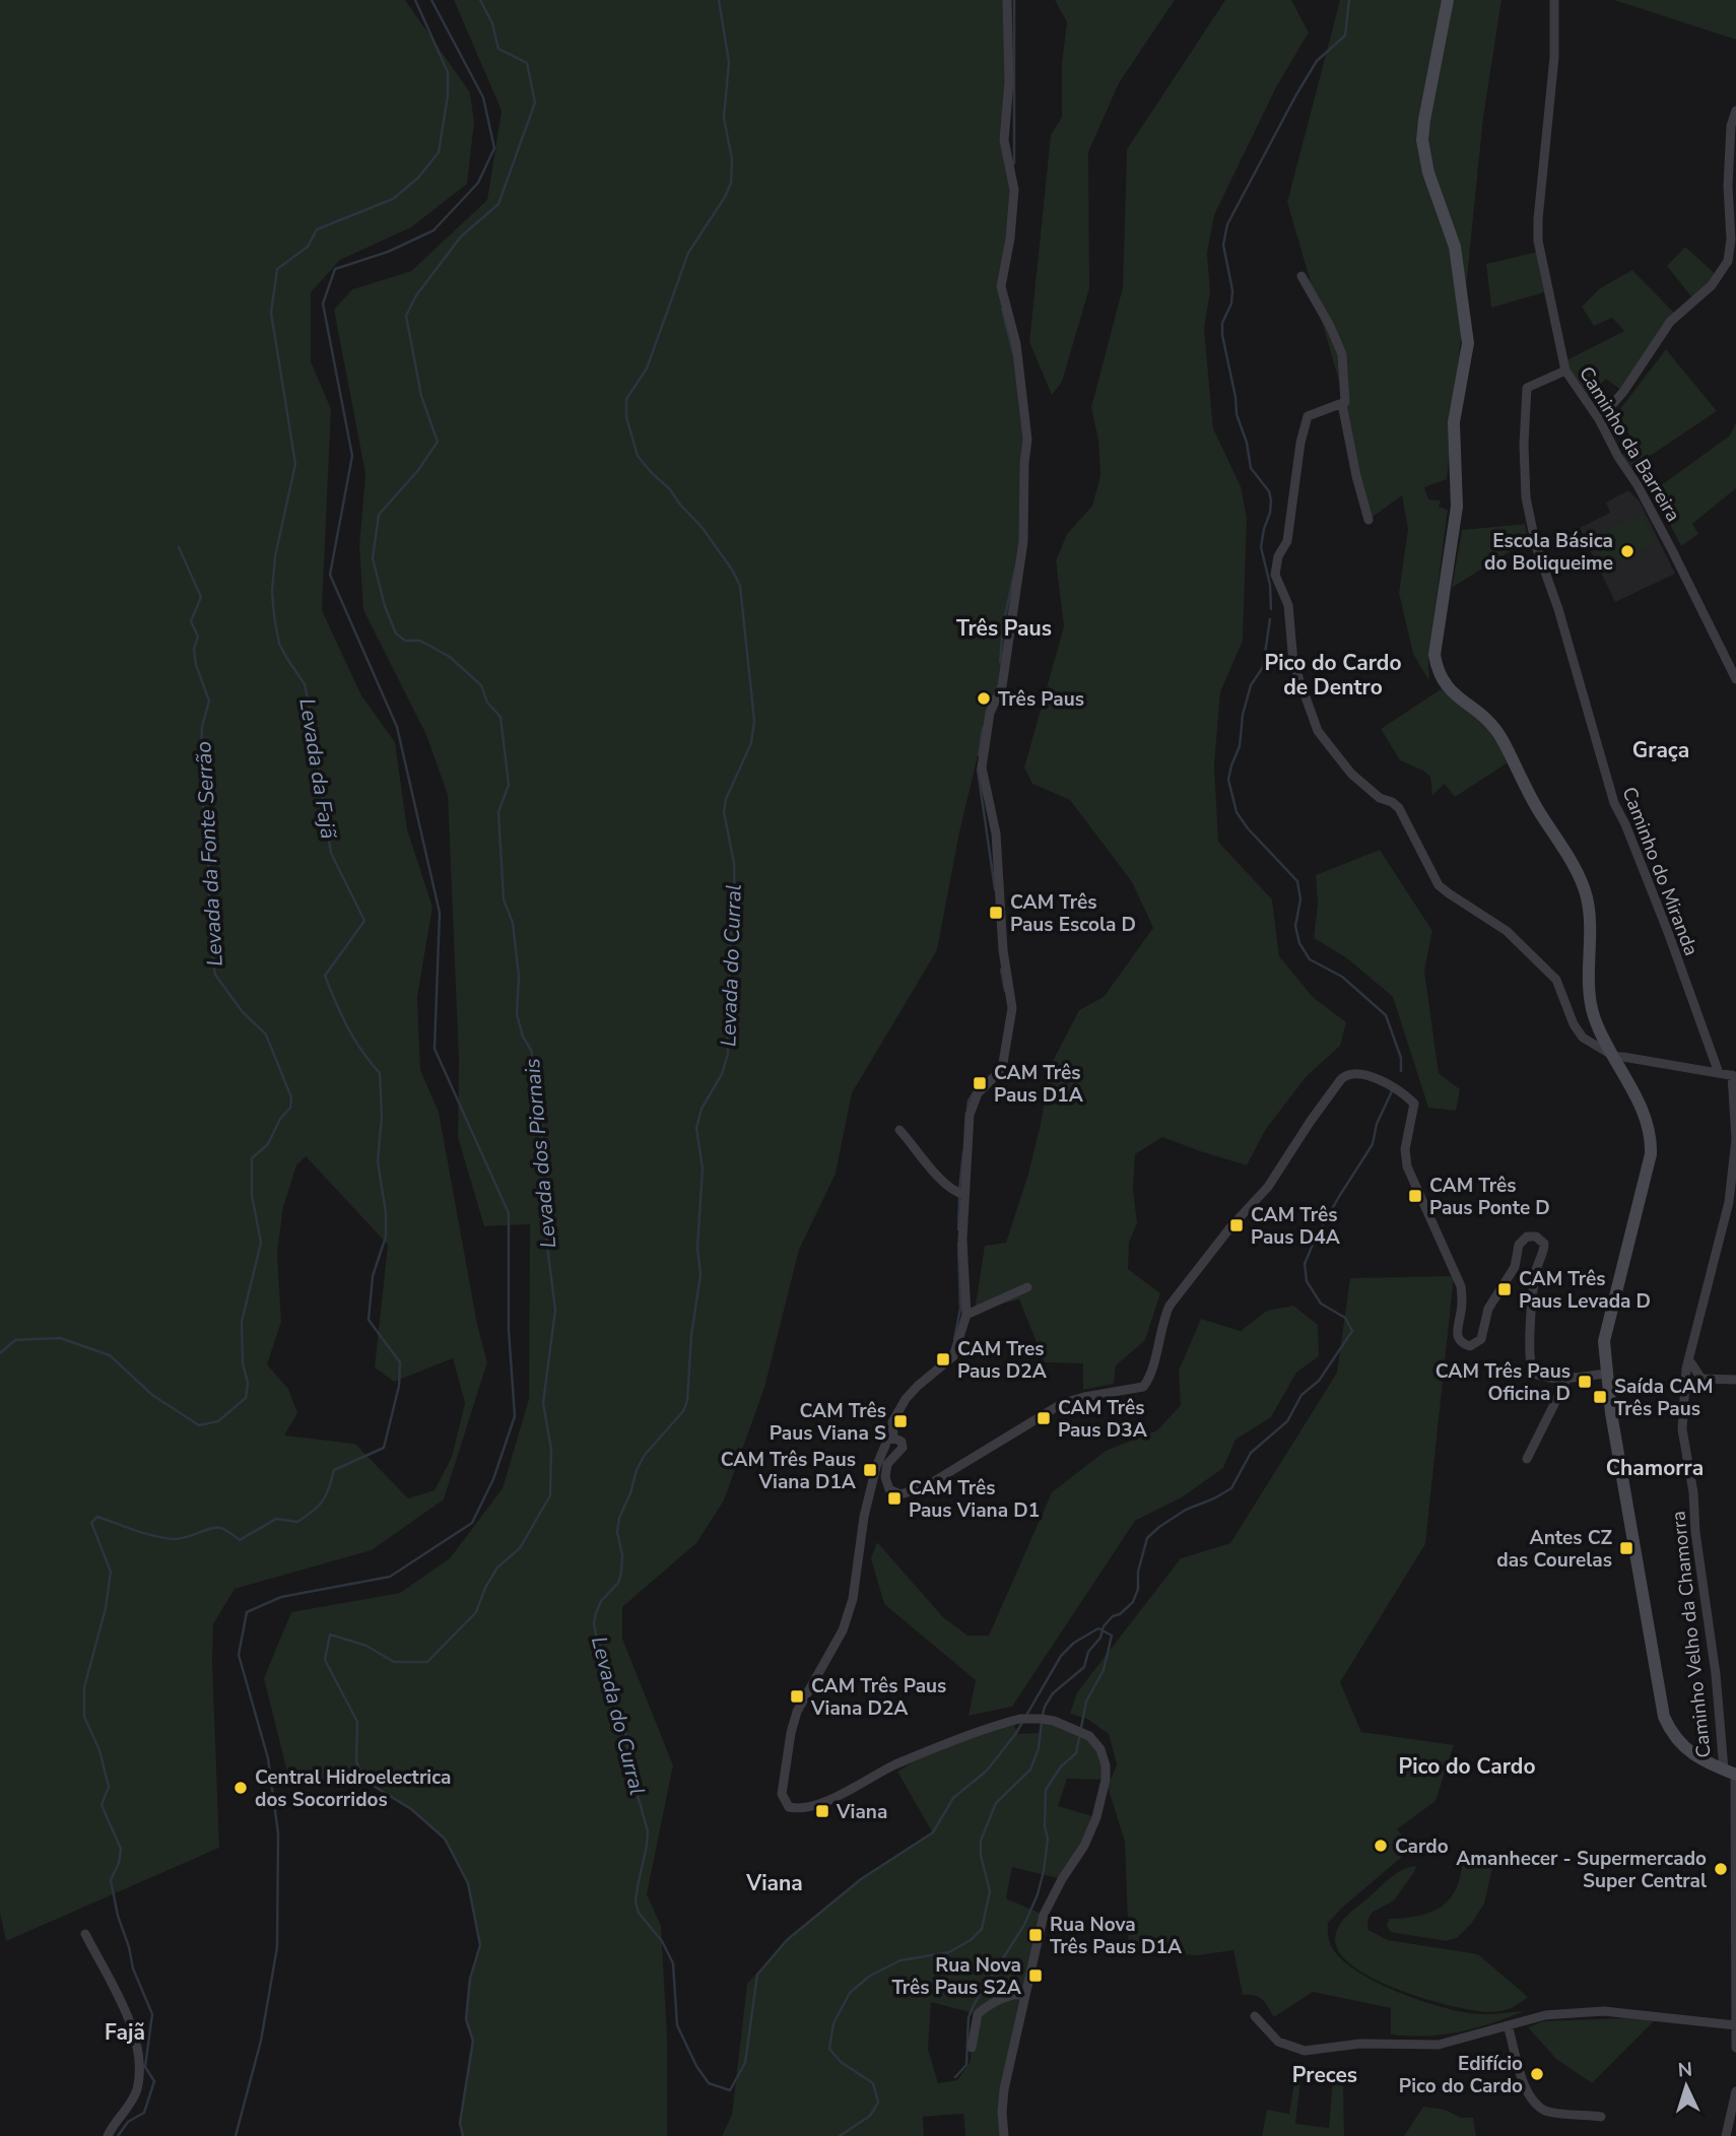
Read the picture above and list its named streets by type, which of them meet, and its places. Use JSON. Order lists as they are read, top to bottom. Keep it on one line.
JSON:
{"streets":{"street":["Caminho da Barreira","Caminho do Miranda","Caminho Velho da Chamorra"]},"crossings":[["Caminho da Barreira","Caminho do Miranda"]],"districts":["Três Paus","Pico do Cardo de Dentro","Graça","Chamorra","Pico do Cardo","Viana","Fajã","Preces"],"water":["Levada da Fajã","Levada da Fonte Serrão","Levada do Curral","Levada dos Piornais"],"places":{"other":["Escola Básica do Boliqueime","Três Paus","Central Hidroelectrica dos Socorridos","Cardo","Amanhecer - Supermercado Super Central","Edifício Pico do Cardo"],"transit":["CAM Três Paus Escola D","CAM Três Paus D1A","CAM Três Paus Ponte D","CAM Três Paus D4A","CAM Três Paus Levada D","CAM Tres Paus D2A","CAM Três Paus Oficina D","Saída CAM Três Paus","CAM Três Paus D3A","CAM Três Paus Viana S","CAM Três Paus Viana D1A","CAM Três Paus Viana D1","Antes CZ das Courelas","CAM Três Paus Viana D2A","Viana","Rua Nova Três Paus D1A","Rua Nova Três Paus S2A"]},"north":"top"}
